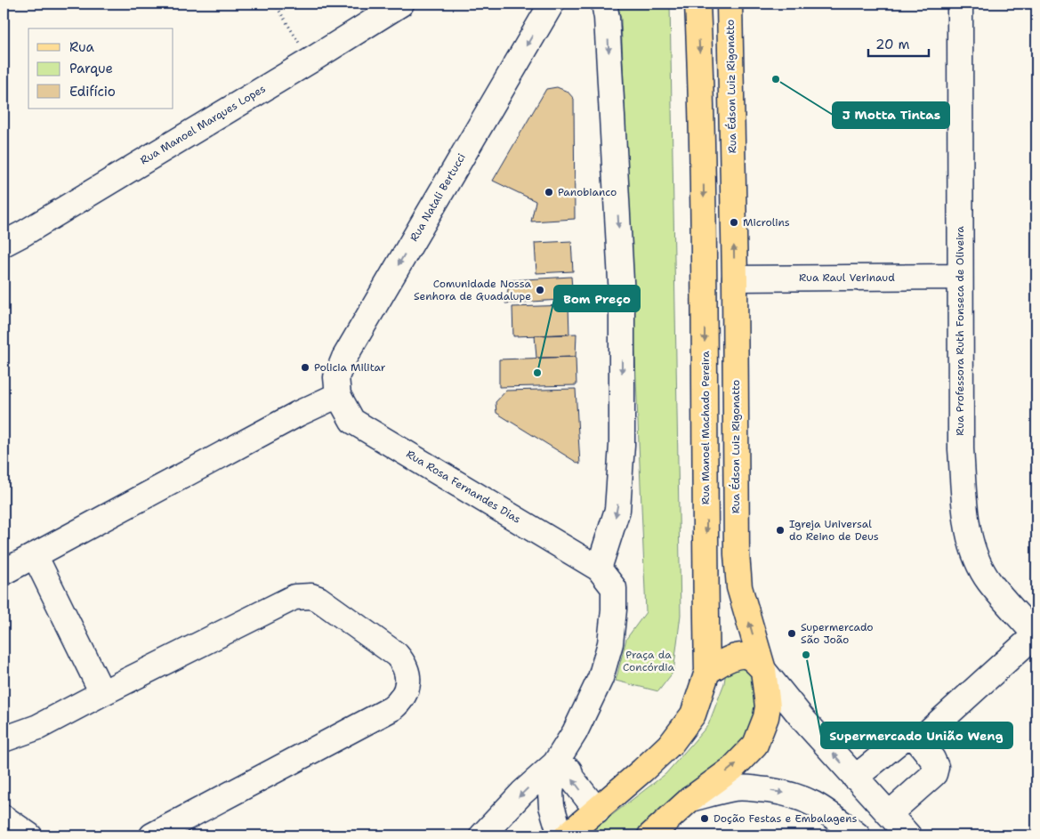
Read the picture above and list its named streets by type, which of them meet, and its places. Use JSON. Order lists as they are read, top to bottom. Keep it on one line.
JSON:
{"streets":{"main road":["Rua Édson Luiz Rigonatto","Rua Manoel Machado Pereira"],"street":["Rua Manoel Marques Lopes","Rua Natali Bertucci","Rua Raul Verinaud","Rua Professora Ruth Fonseca de Oliveira","Rua Rosa Fernandes Dias"]},"crossings":[["Rua Édson Luiz Rigonatto","Rua Raul Verinaud"],["Rua Natali Bertucci","Rua Rosa Fernandes Dias"],["Rua Raul Verinaud","Rua Professora Ruth Fonseca de Oliveira"]],"one_way":["Rua Édson Luiz Rigonatto","Rua Natali Bertucci","Rua Manoel Machado Pereira"],"parks":["Praça da Concórdia"],"places":["J Motta Tintas","Panobianco","Microlins","Comunidade Nossa Senhora de Guadalupe","Policia Militar","Bom Preço","Igreja Universal do Reino de Deus","Supermercado São João","Supermercado União Weng","Doção Festas e Embalagens"],"legend":["Rua","Parque","Edifício"],"scale_bar":"20 m"}
